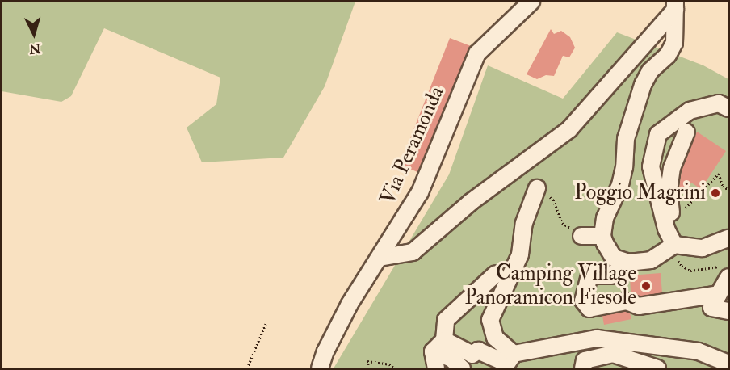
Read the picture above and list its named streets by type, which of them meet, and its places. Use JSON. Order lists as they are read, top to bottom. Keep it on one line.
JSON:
{"streets":{"street":["Via Peramonda"]},"places":["Poggio Magrini","Camping Village Panoramicon Fiesole"],"north":"bottom"}
